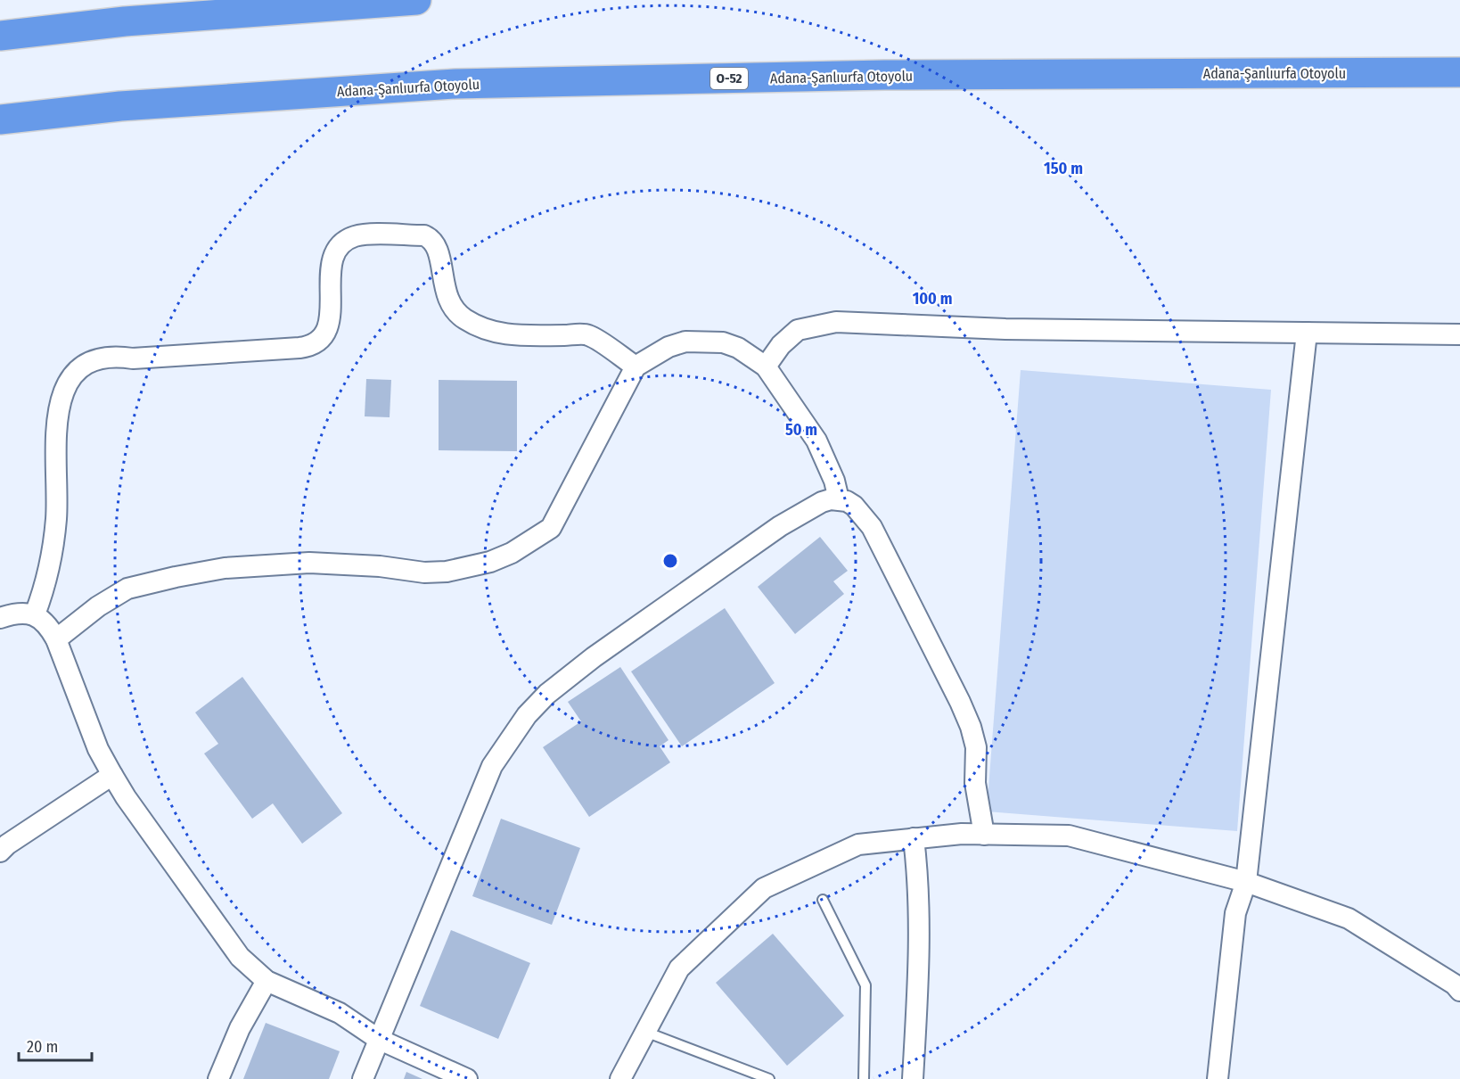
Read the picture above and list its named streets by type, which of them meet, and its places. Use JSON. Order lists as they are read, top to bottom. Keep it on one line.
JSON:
{"streets":{"highway":["Adana-Şanlıurfa Otoyolu","O-52"]},"scale_bar":"20 m","rings":["150 m","100 m","50 m"]}
